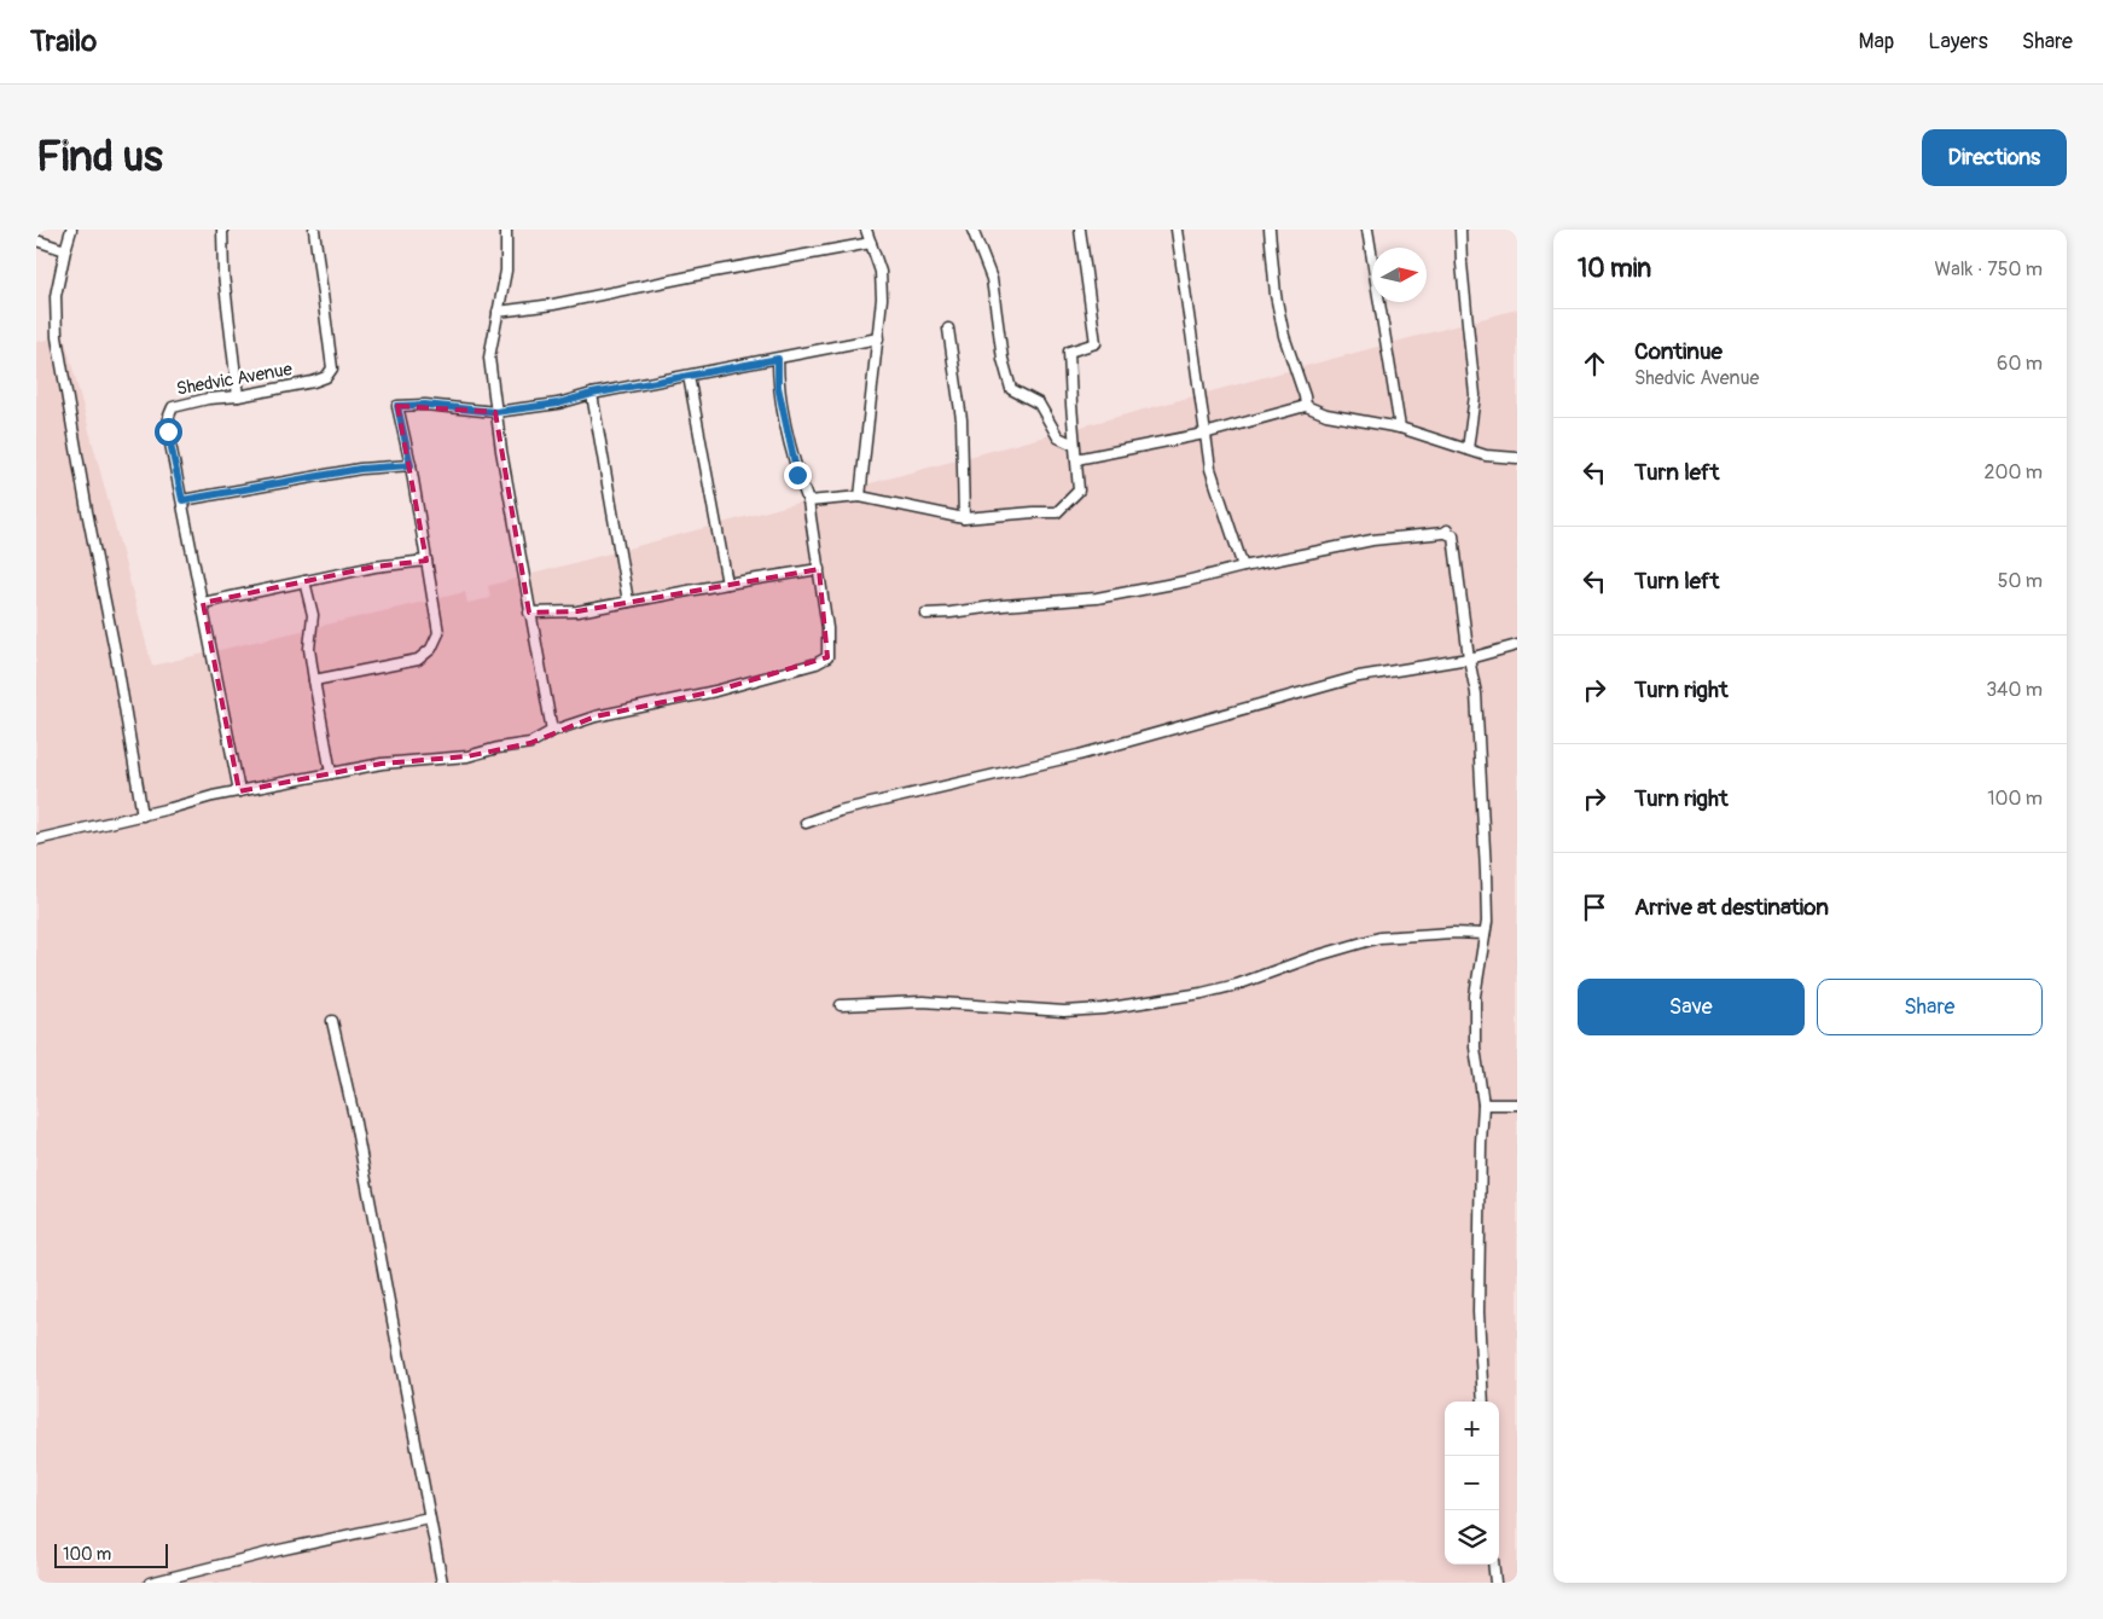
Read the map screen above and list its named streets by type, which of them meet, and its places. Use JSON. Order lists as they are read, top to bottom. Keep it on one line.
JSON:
{"streets":{"street":["Shedvic Avenue"]},"scale_bar":"100 m","north":"right","page":{"header":"Trailo","nav":["Map","Layers","Share"],"buttons":["Directions",["Save","Share"]],"title":"Find us","heading":["10 min","Walk · 750 m"],"list":[["Continue","Shedvic Avenue","60 m"],["Turn left","200 m"],["Turn left","50 m"],["Turn right","340 m"],["Turn right","100 m"],"Arrive at destination"],"map_buttons":["+","−"],"scale":"100 m"}}
